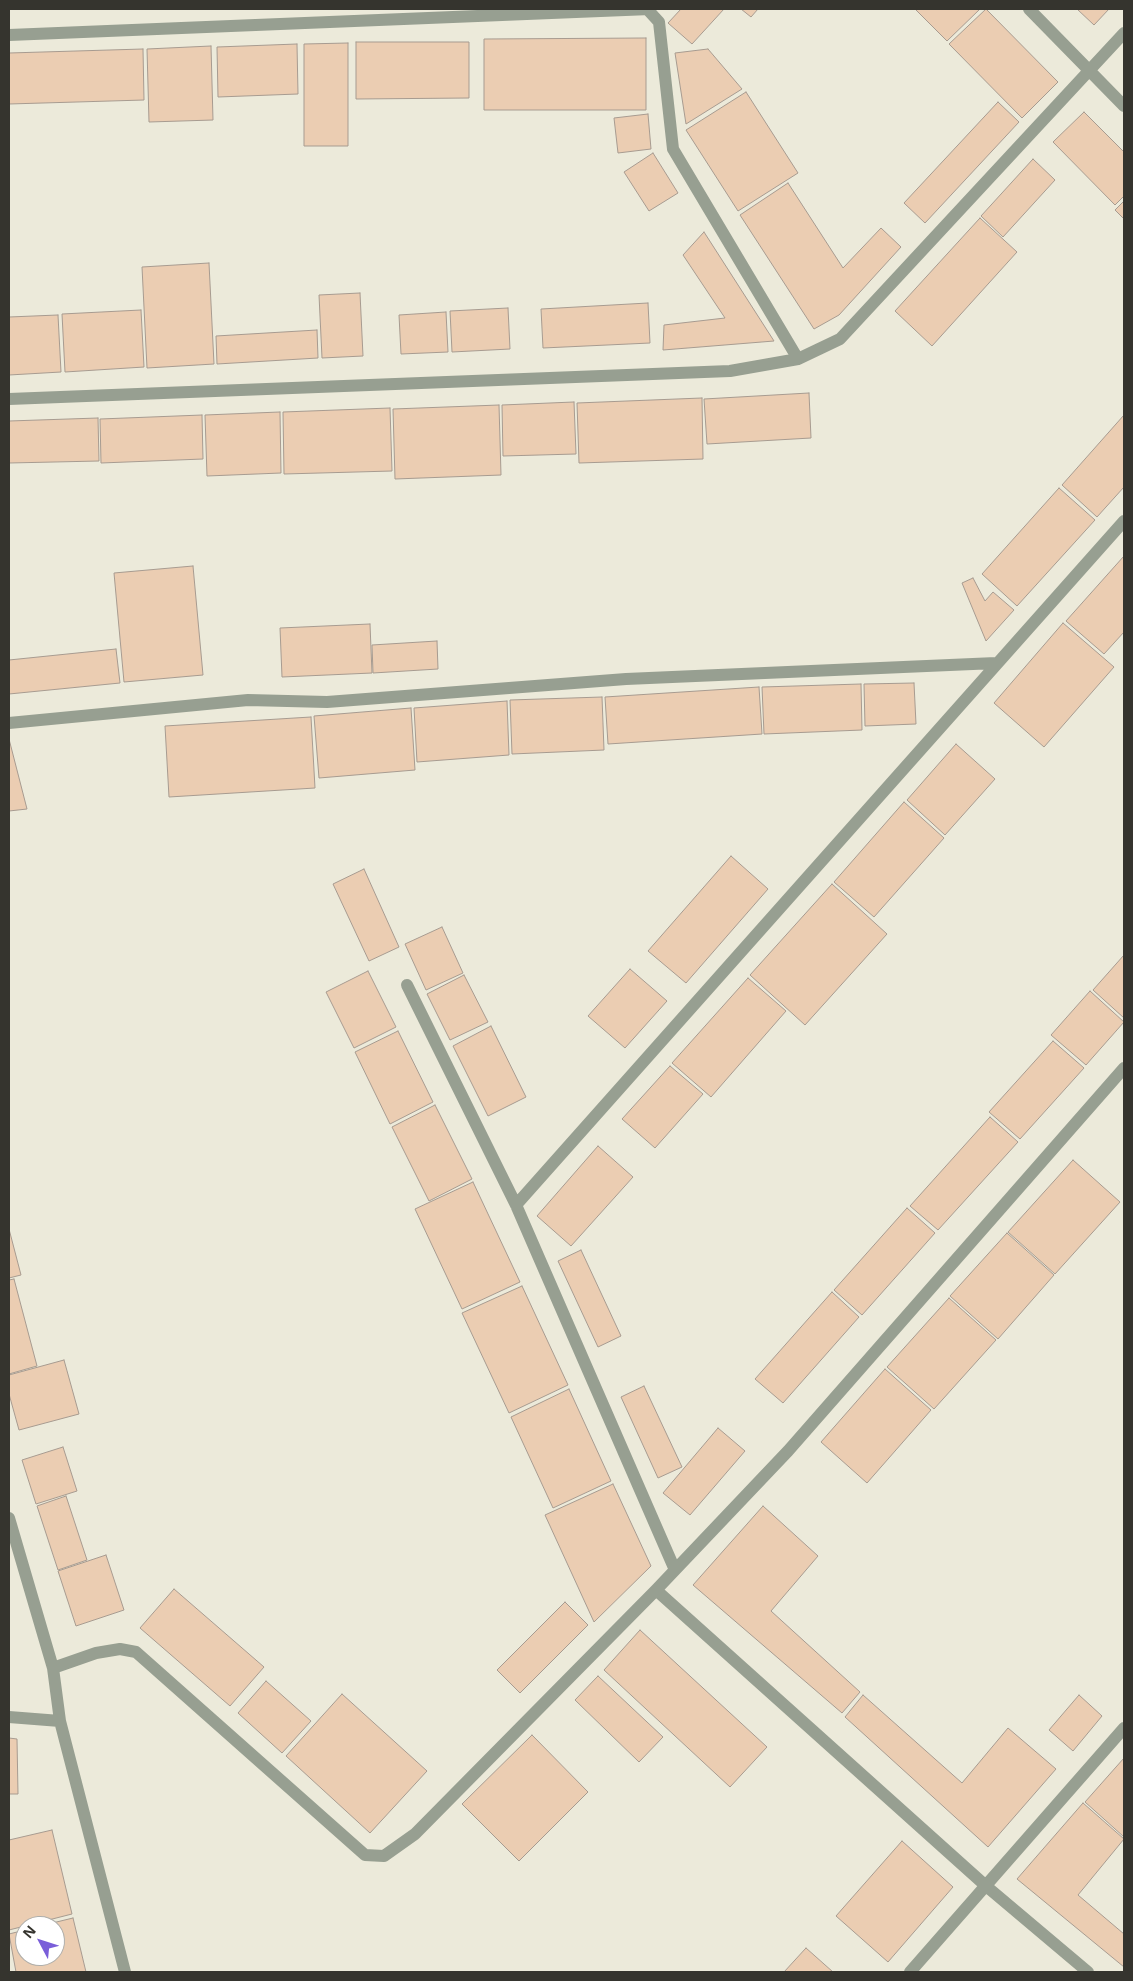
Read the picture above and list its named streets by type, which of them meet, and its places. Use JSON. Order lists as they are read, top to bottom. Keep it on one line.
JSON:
{"north":"top left"}
